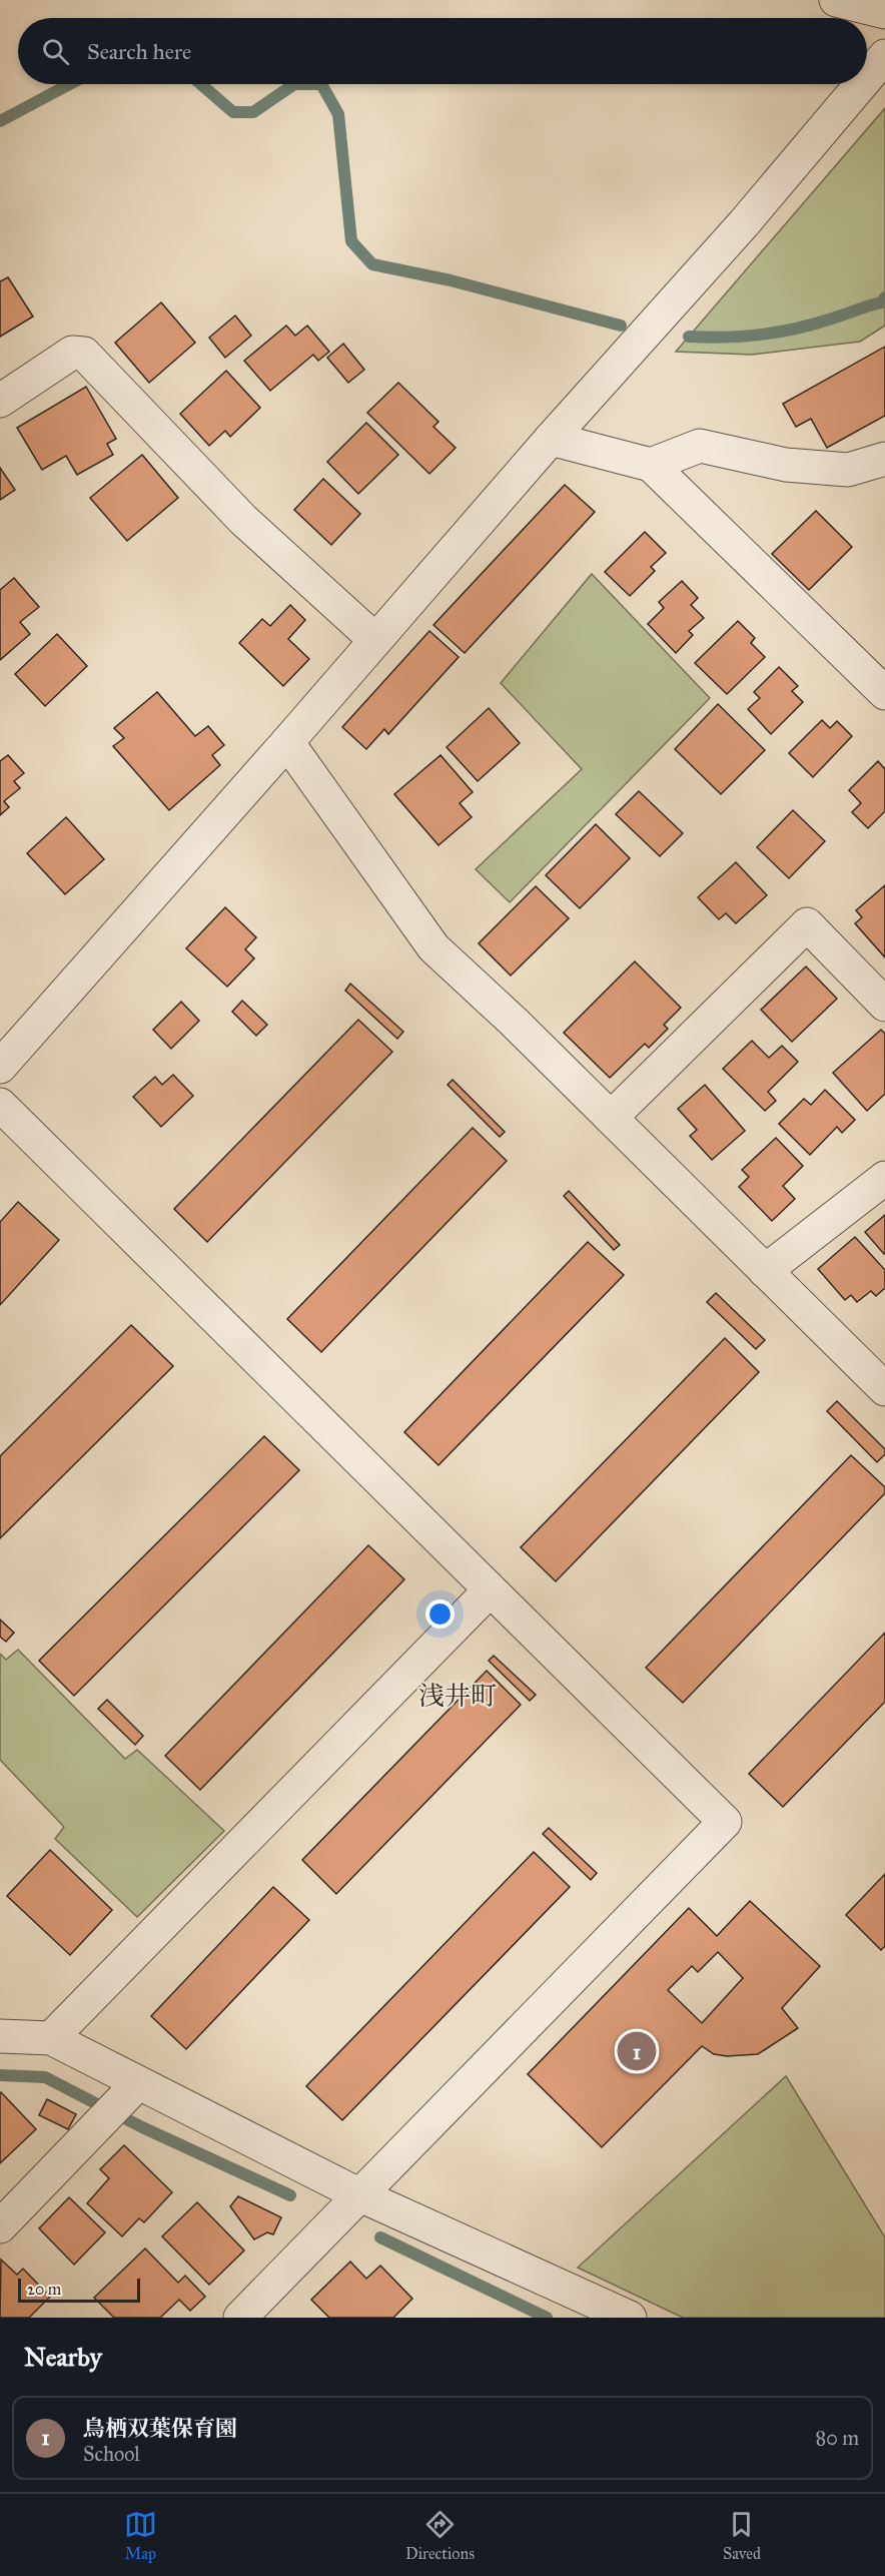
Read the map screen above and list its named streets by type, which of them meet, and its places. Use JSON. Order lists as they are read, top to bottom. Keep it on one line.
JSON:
{"districts":["浅井町"],"scale_bar":"20 m","page":{"search":"Search here","pins":"1","scale":"20 m","heading":"Nearby","list":[{"mark":"1","name":"鳥栖双葉保育園","note":"School","value":"80 m"}],"nav":["Map","Directions","Saved"]}}
